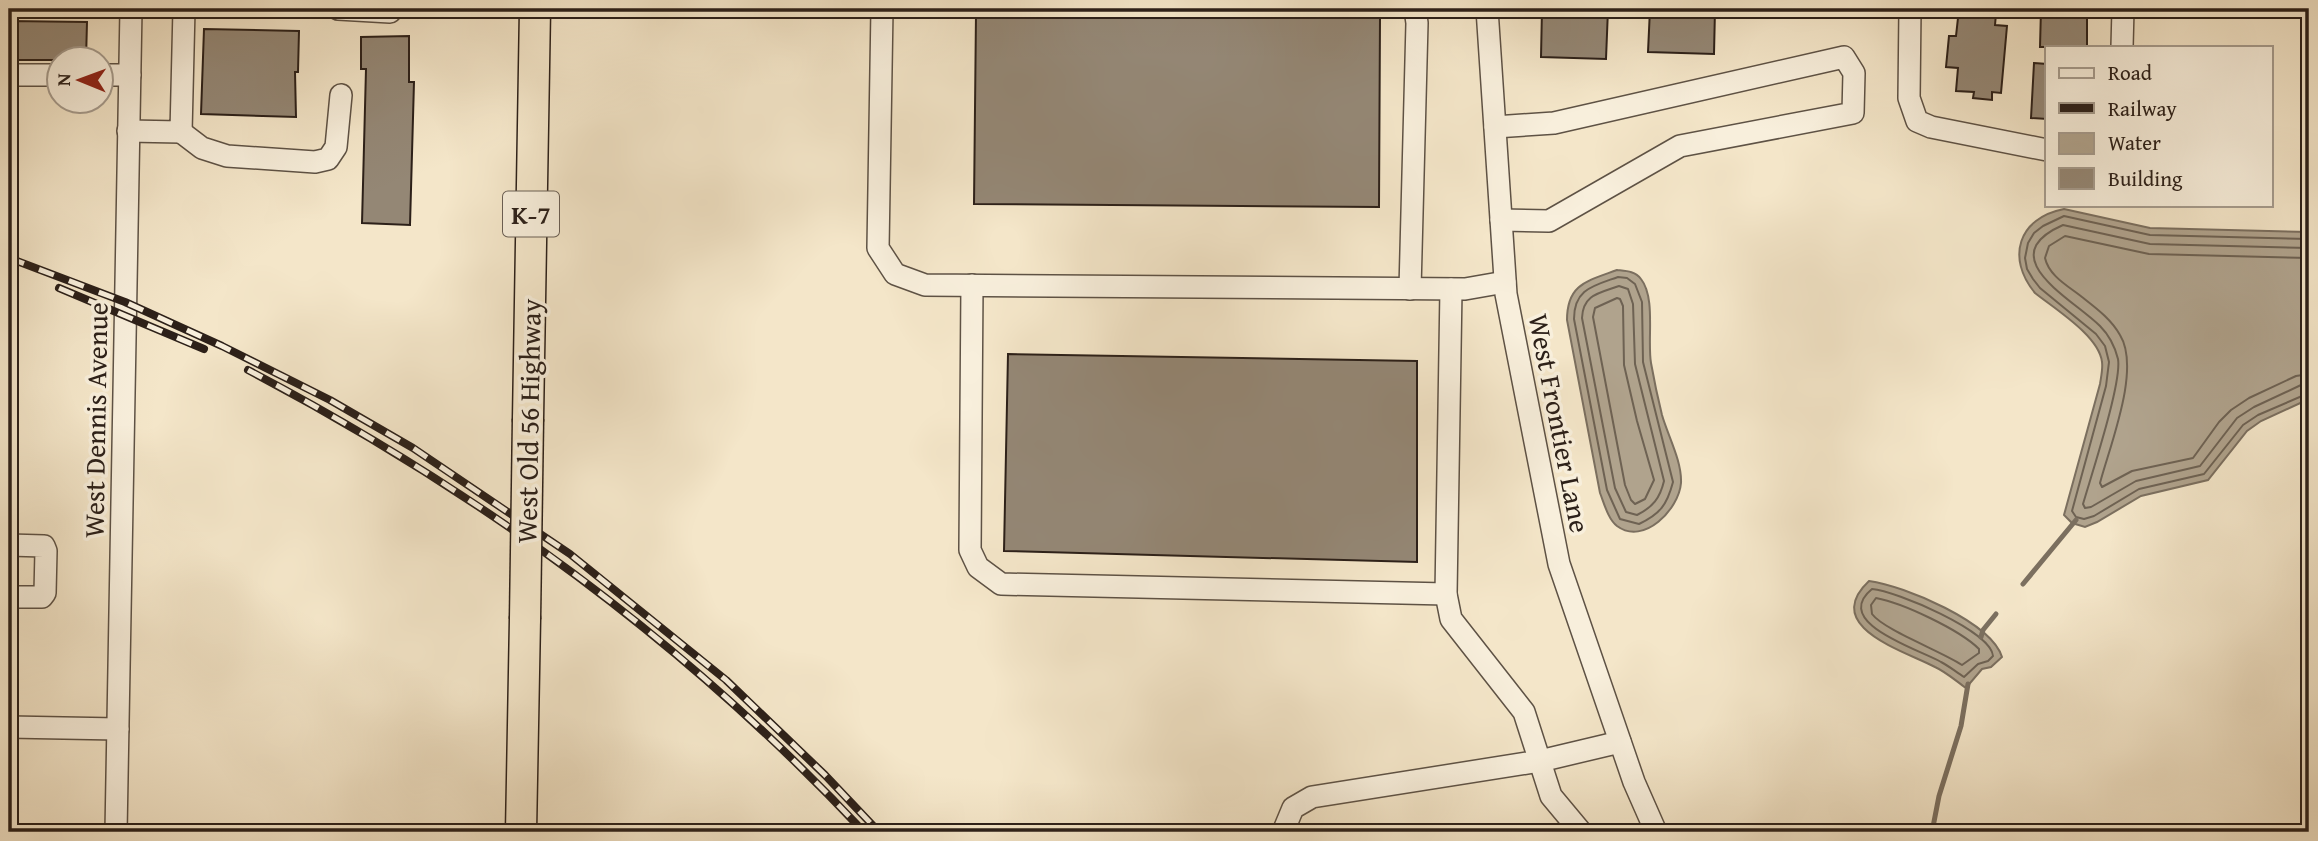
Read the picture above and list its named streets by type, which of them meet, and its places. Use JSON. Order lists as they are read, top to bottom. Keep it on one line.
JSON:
{"streets":{"highway":["K-7","West Old 56 Highway"],"street":["West Dennis Avenue","West Frontier Lane"]},"legend":["Road","Railway","Water","Building"],"north":"left"}
